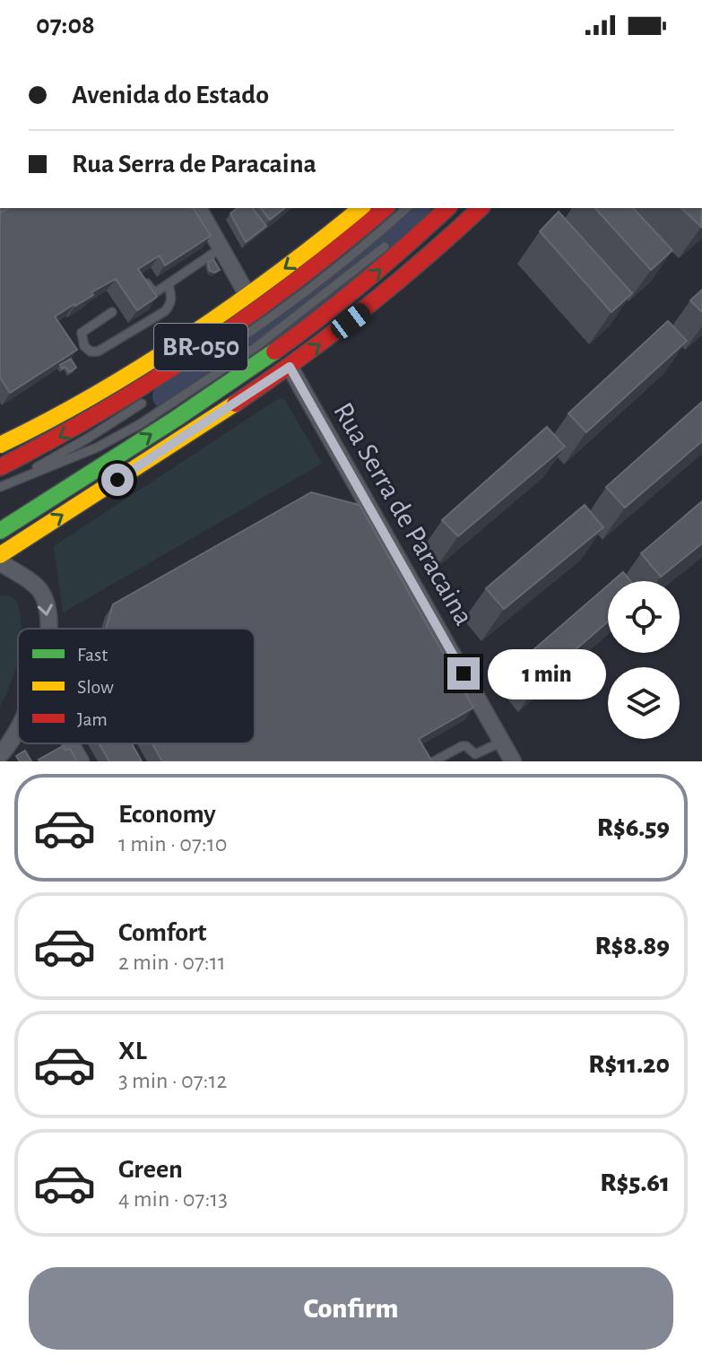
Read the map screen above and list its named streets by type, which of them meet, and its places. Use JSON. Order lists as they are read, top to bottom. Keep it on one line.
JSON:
{"streets":{"main road":["BR-050"],"street":["Rua Serra de Paracaina"]},"legend":["Fast","Slow","Jam"],"page":{"status":"07:08","banner":["Avenida do Estado","Rua Serra de Paracaina"],"bubble":"1 min","list":[{"name":"Economy","note":"1 min · 07:10","value":"R$6.59"},{"name":"Comfort","note":"2 min · 07:11","value":"R$8.89"},{"name":"XL","note":"3 min · 07:12","value":"R$11.20"},{"name":"Green","note":"4 min · 07:13","value":"R$5.61"}],"buttons":"Confirm"}}
